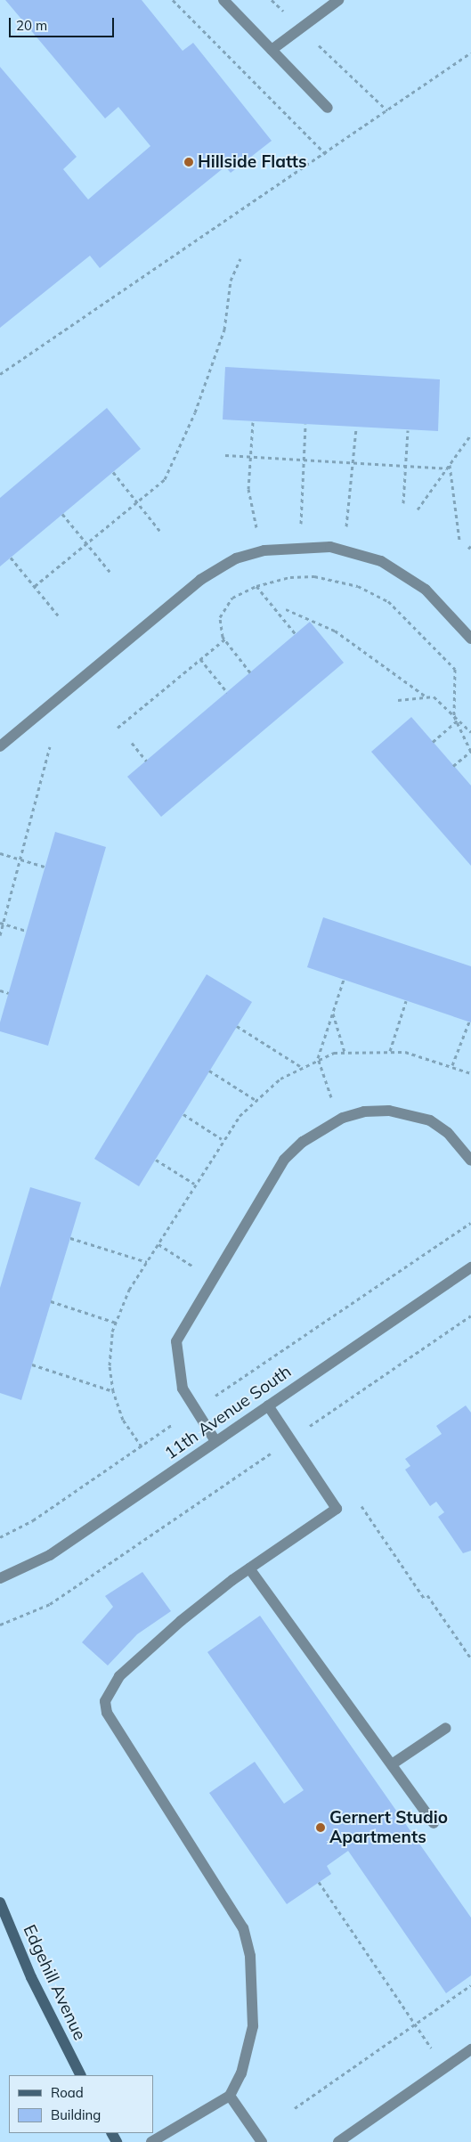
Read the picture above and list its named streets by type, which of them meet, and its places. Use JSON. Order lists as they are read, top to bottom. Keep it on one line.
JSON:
{"streets":{"street":["11th Avenue South","Edgehill Avenue"]},"places":["Hillside Flatts","Gernert Studio Apartments"],"legend":["Road","Building"],"scale_bar":"20 m"}
